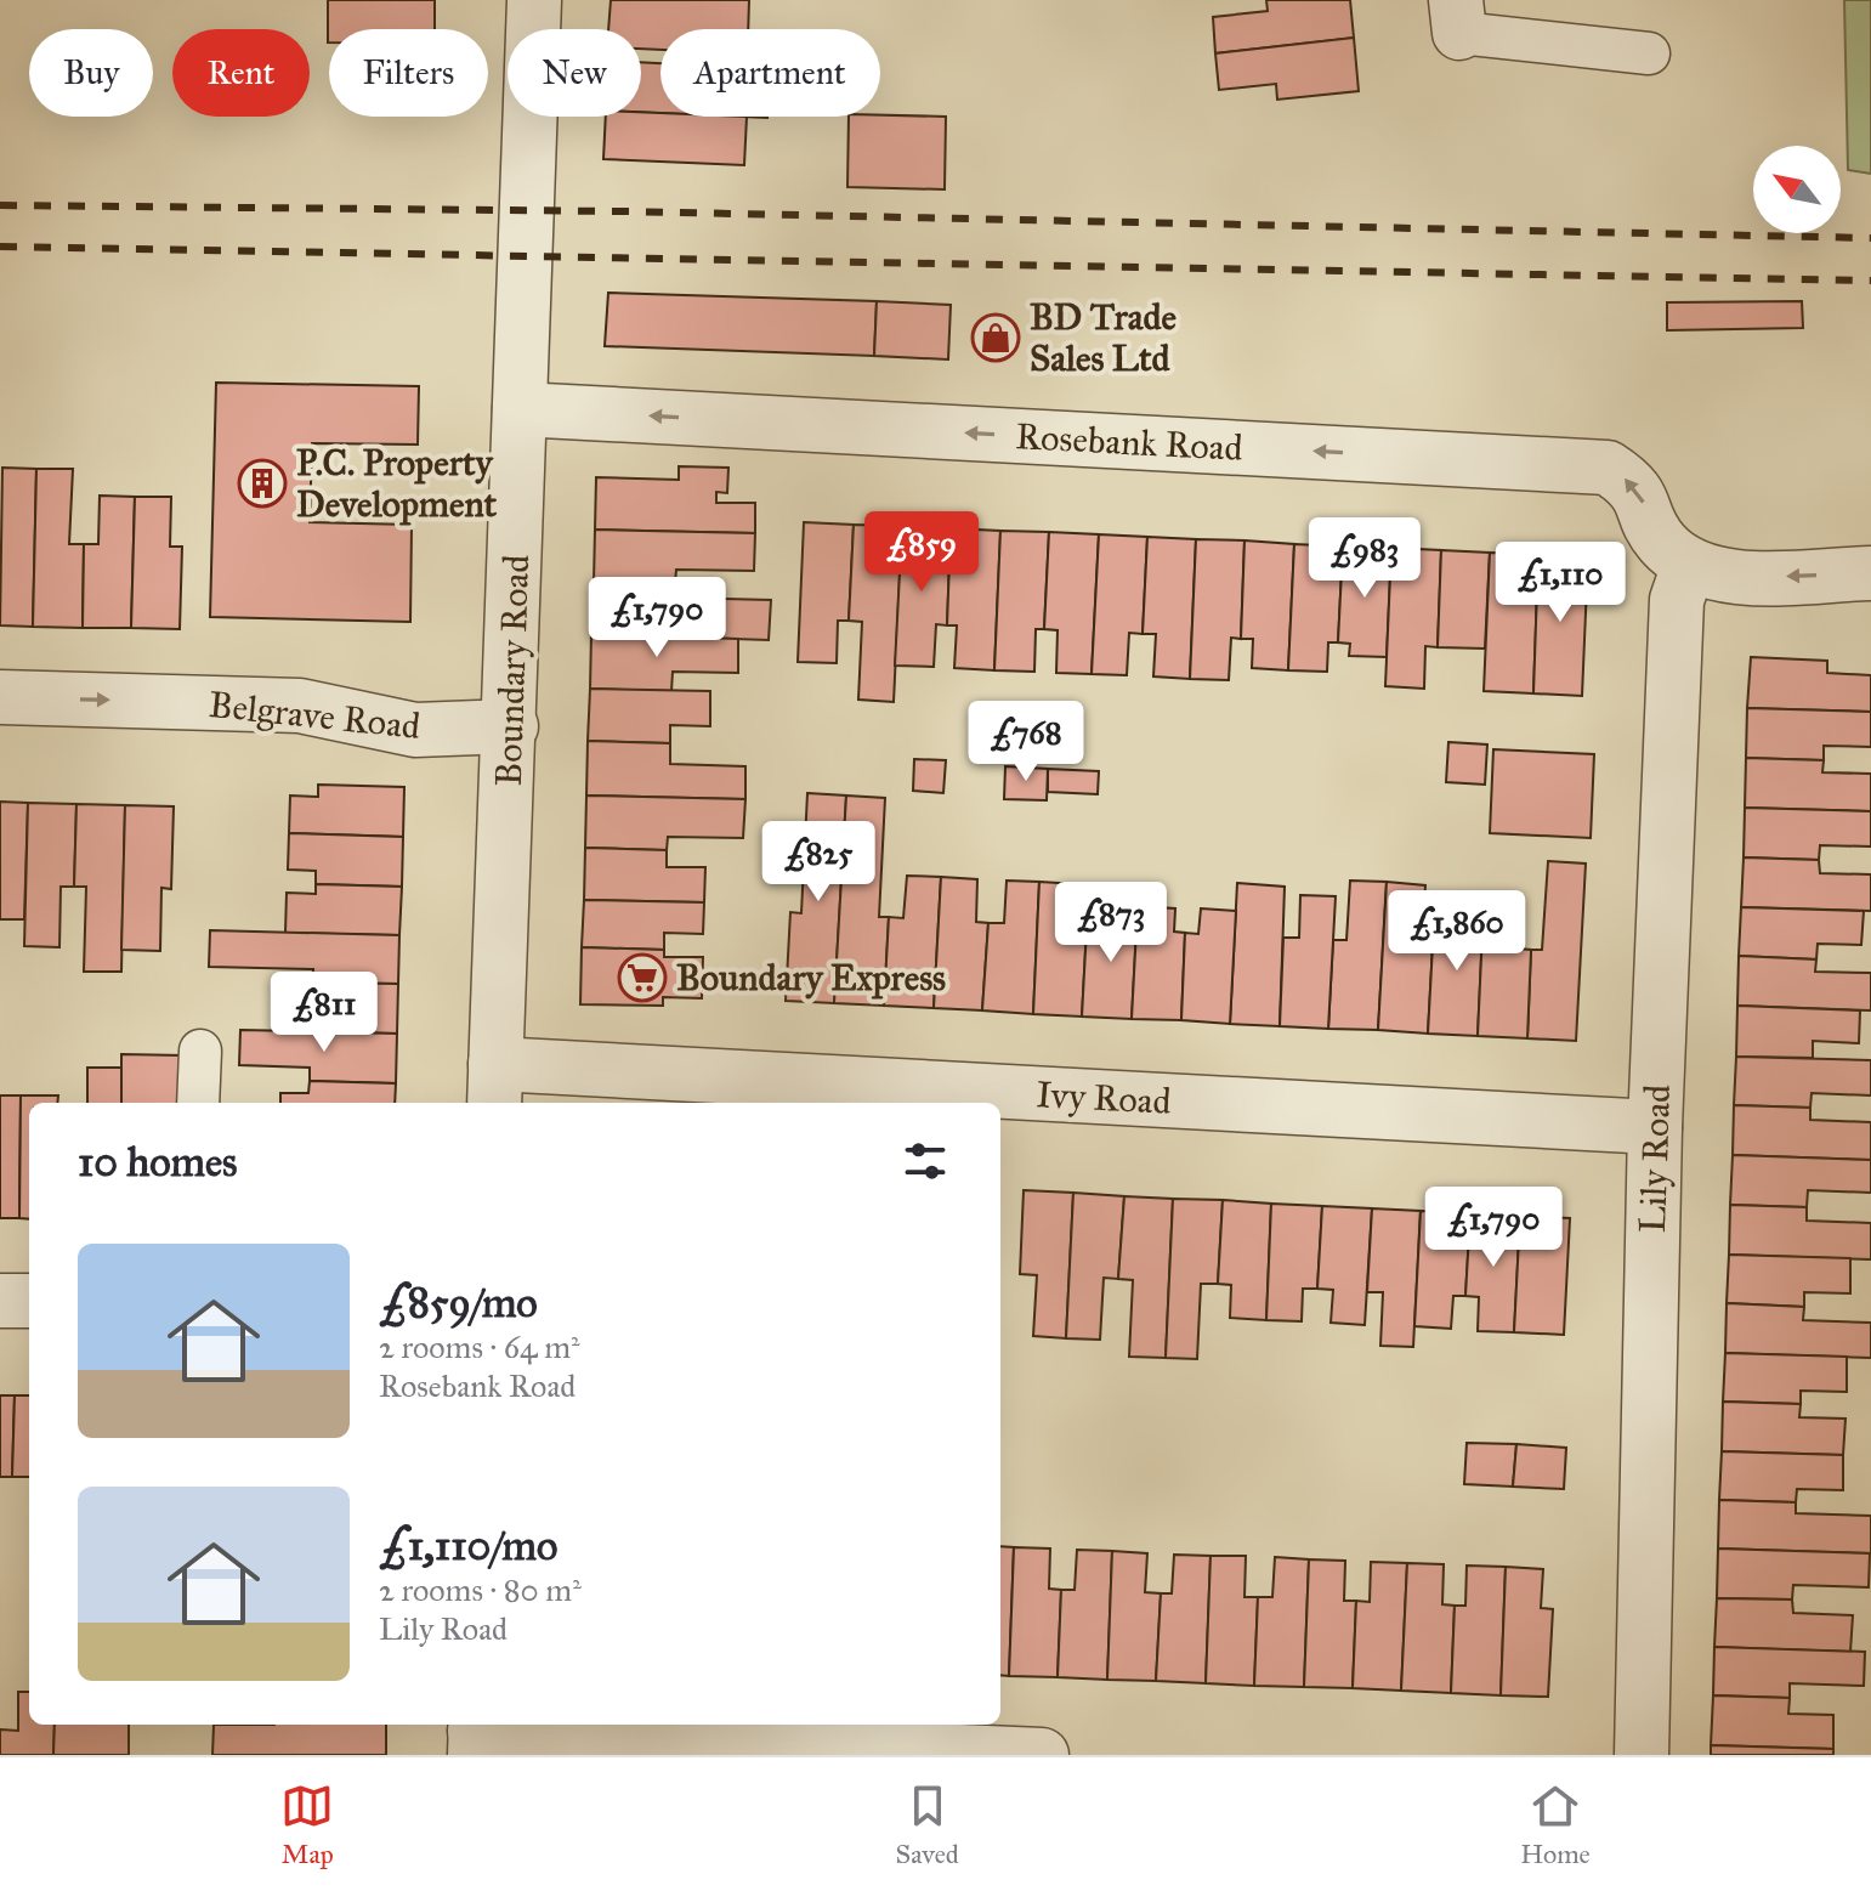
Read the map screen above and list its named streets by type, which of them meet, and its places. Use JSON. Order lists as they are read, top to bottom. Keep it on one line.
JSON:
{"streets":{"street":["Rosebank Road","Boundary Road","Belgrave Road","Ivy Road","Lily Road"]},"crossings":[["Rosebank Road","Boundary Road"],["Rosebank Road","Lily Road"],["Boundary Road","Belgrave Road"],["Boundary Road","Ivy Road"],["Ivy Road","Lily Road"]],"one_way":["Rosebank Road","Belgrave Road"],"places":{"shop":["BD Trade Sales Ltd"],"building":["P.C. Property Development"],"supermarket":["Boundary Express"]},"north":"top left","page":{"chip":["Buy","Rent","Filters","New","Apartment"],"price":["£859","£983","£1,110","£1,790","£768","£825","£873","£1,860","£811","£1,790"],"heading":"10 homes","list":[{"name":"£859/mo","note":"2 rooms · 64 m² · Rosebank Road"},{"name":"£1,110/mo","note":"2 rooms · 80 m² · Lily Road"}],"tabs":["Map","Saved","Home"]}}
